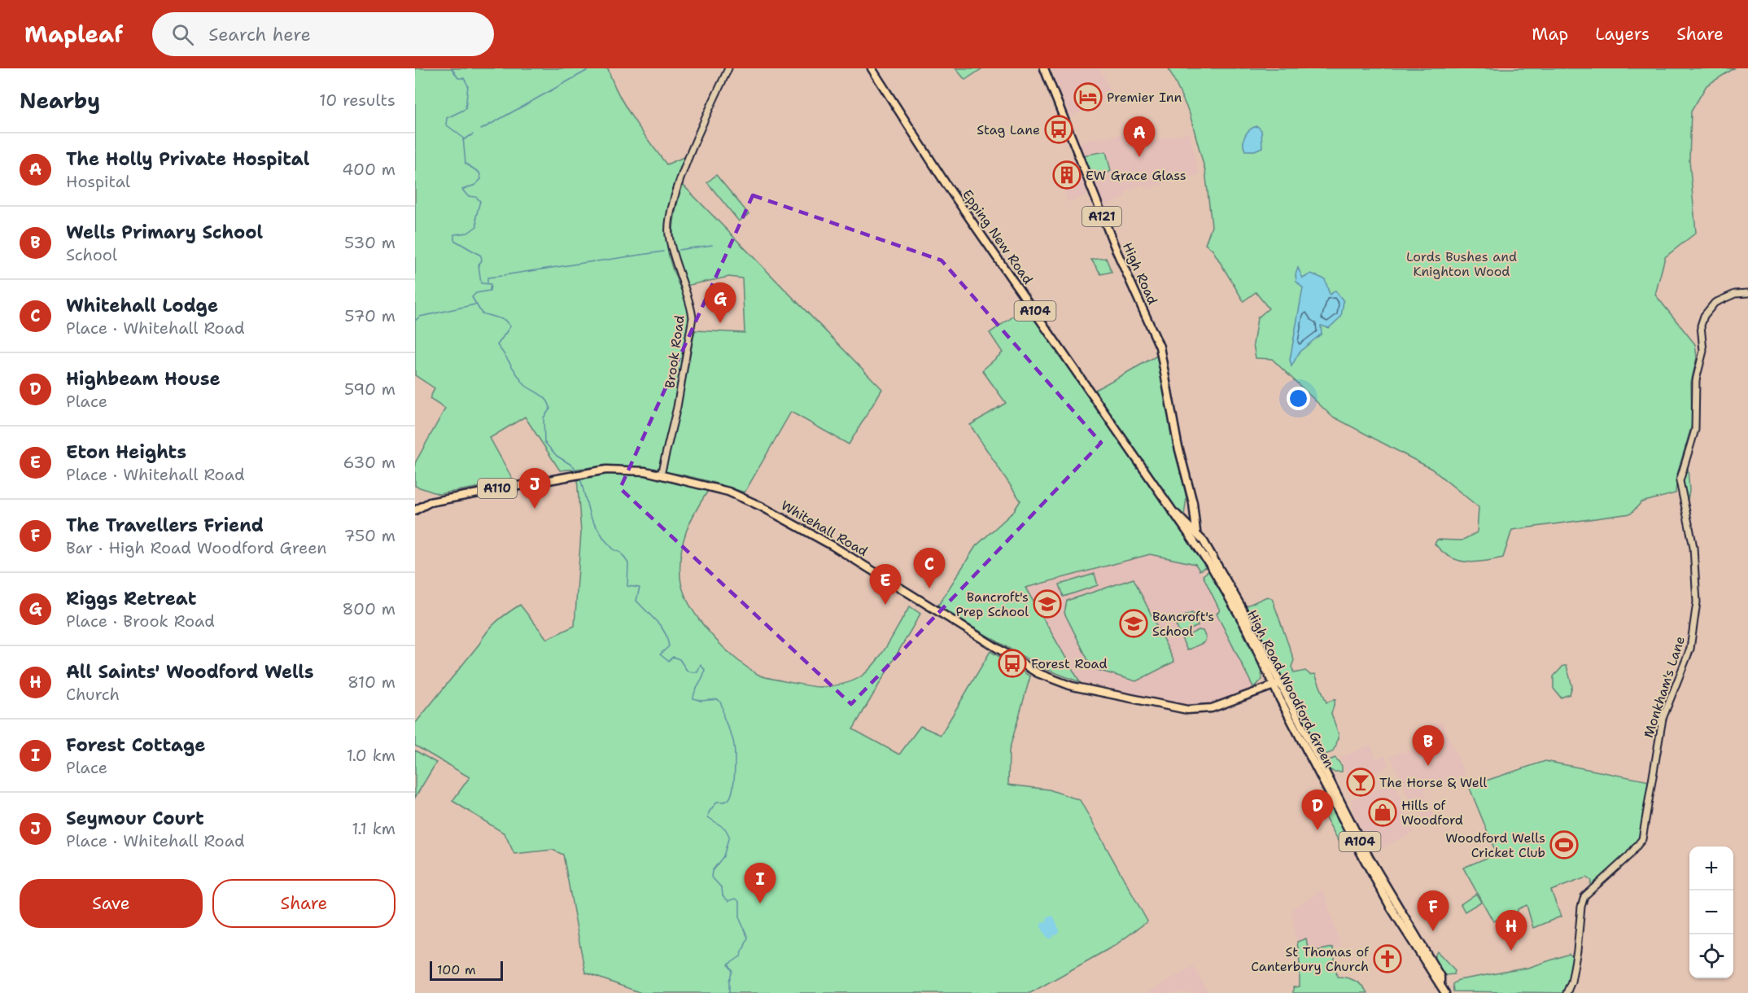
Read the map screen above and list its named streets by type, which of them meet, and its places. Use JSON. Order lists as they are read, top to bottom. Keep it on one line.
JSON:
{"streets":{"main road":["A121","Epping New Road","High Road","A104","A110","Whitehall Road","High Road Woodford Green"],"street":["Brook Road","Monkham's Lane"]},"crossings":[["Epping New Road","High Road"],["Epping New Road","High Road Woodford Green"],["High Road","High Road Woodford Green"],["Brook Road","Whitehall Road"],["Whitehall Road","High Road Woodford Green"]],"parks":["Lords Bushes and Knighton Wood"],"places":{"hotel":["Premier Inn"],"bus stop":["Stag Lane","Forest Road"],"building":["EW Grace Glass"],"school or university":["Bancroft's Prep School","Bancroft's School"],"bar":["The Horse & Well"],"shop":["Hills of Woodford"],"sports":["Woodford Wells Cricket Club"],"church":["St Thomas of Canterbury Church"]},"scale_bar":"100 m","page":{"header":"Mapleaf","search":"Search here","nav":["Map","Layers","Share"],"heading":["Nearby","10 results"],"pins":["A","G","J","C","E","B","D","I","F","H"],"list":[{"mark":"A","name":"The Holly Private Hospital","note":"Hospital","value":"400 m"},{"mark":"B","name":"Wells Primary School","note":"School","value":"530 m"},{"mark":"C","name":"Whitehall Lodge","note":"Place · Whitehall Road","value":"570 m"},{"mark":"D","name":"Highbeam House","note":"Place","value":"590 m"},{"mark":"E","name":"Eton Heights","note":"Place · Whitehall Road","value":"630 m"},{"mark":"F","name":"The Travellers Friend","note":"Bar · High Road Woodford Green","value":"750 m"},{"mark":"G","name":"Riggs Retreat","note":"Place · Brook Road","value":"800 m"},{"mark":"H","name":"All Saints' Woodford Wells","note":"Church","value":"810 m"},{"mark":"I","name":"Forest Cottage","note":"Place","value":"1.0 km"},{"mark":"J","name":"Seymour Court","note":"Place · Whitehall Road","value":"1.1 km"}],"map_buttons":["+","−"],"buttons":["Save","Share"],"scale":"100 m"}}
